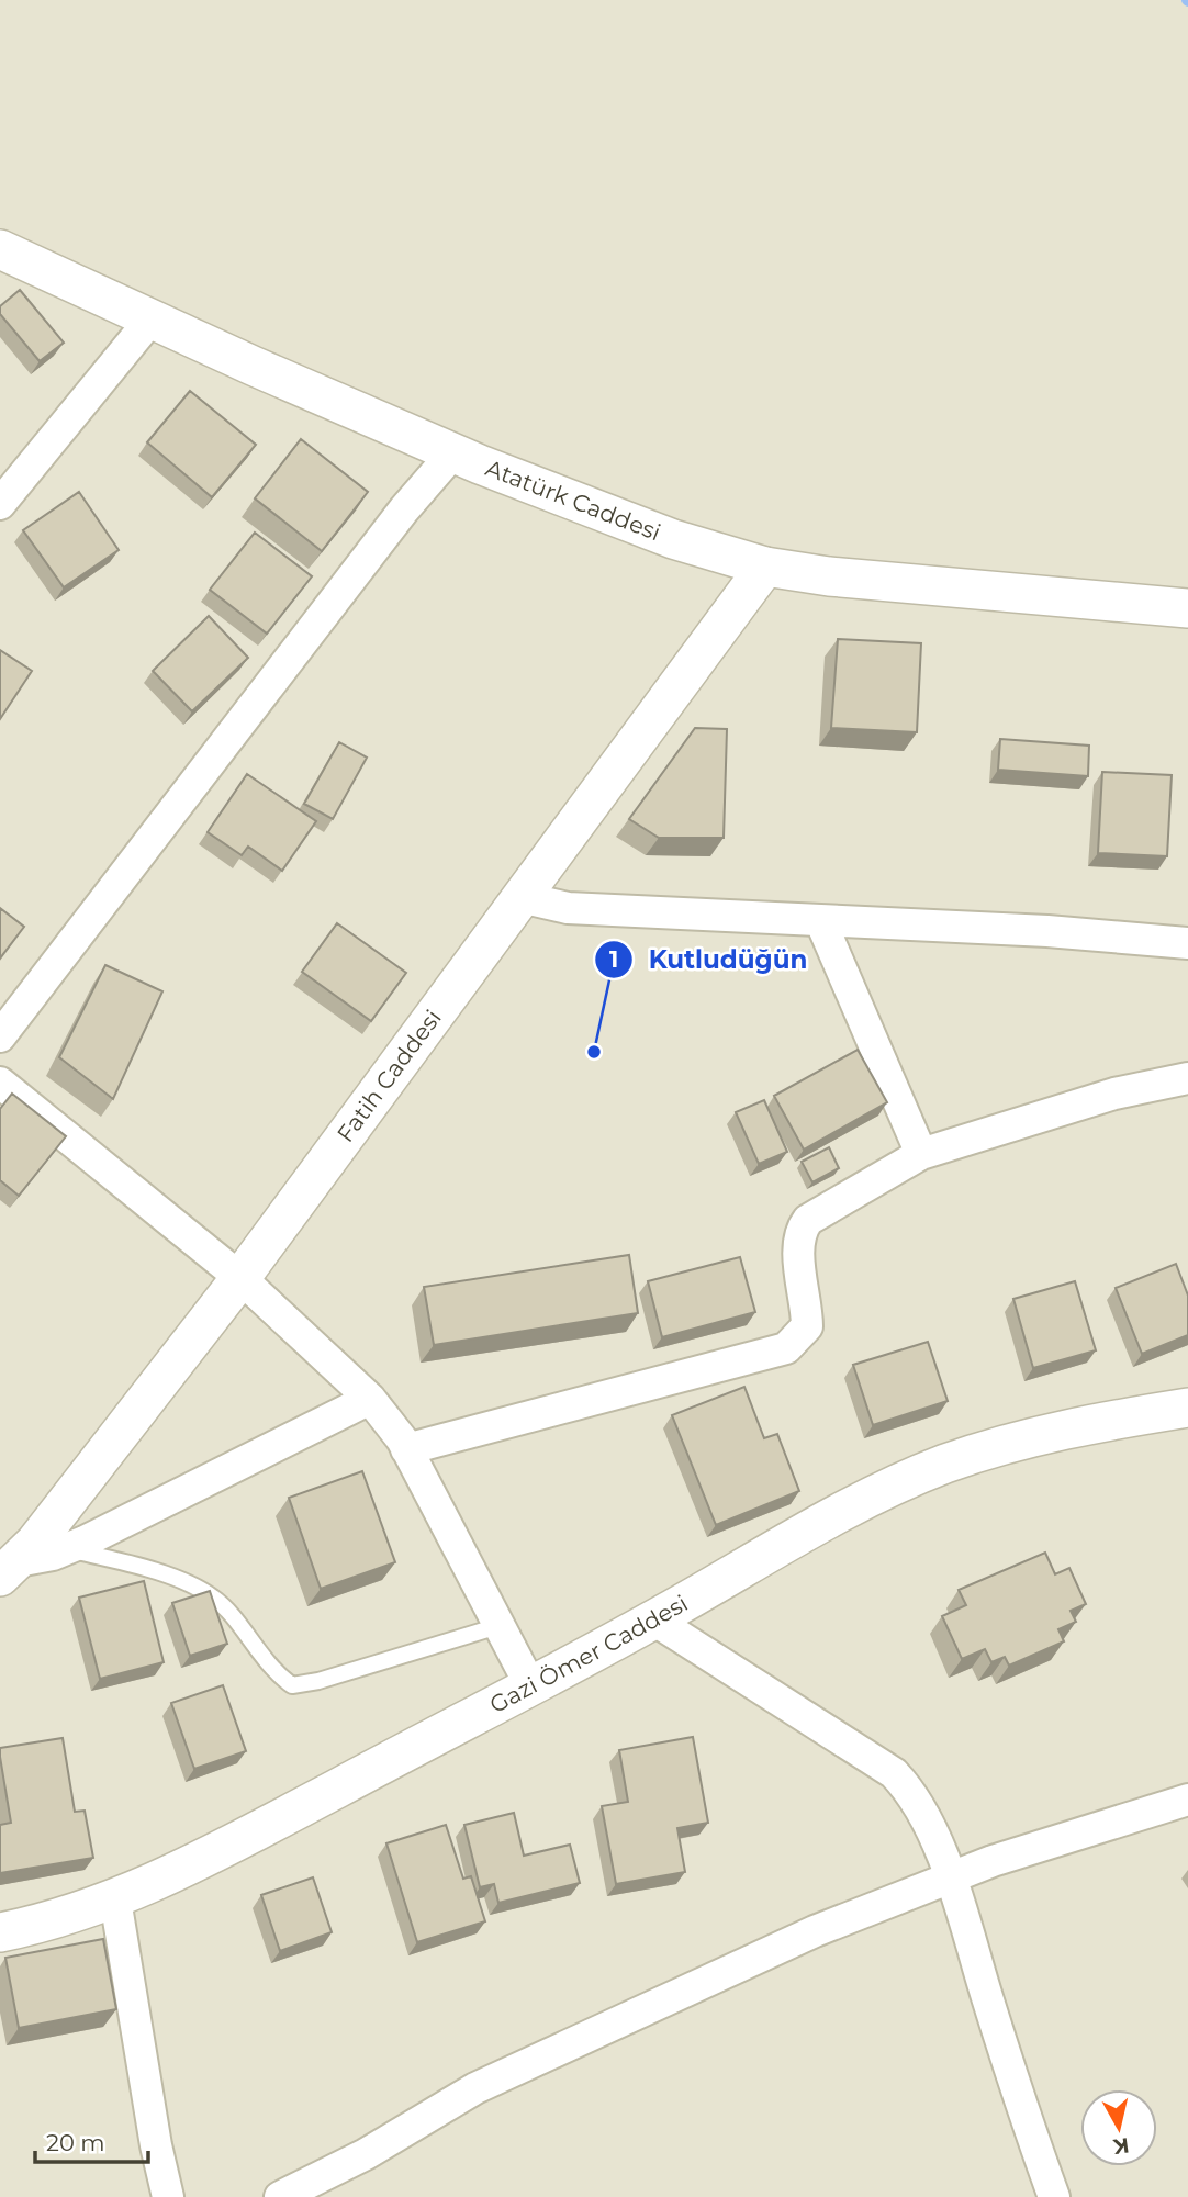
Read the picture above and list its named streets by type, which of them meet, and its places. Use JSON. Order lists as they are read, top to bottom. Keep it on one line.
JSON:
{"streets":{"street":["Atatürk Caddesi","Fatih Caddesi","Gazi Ömer Caddesi"]},"crossings":[["Atatürk Caddesi","Fatih Caddesi"]],"places":["Kutludüğün"],"scale_bar":"20 m","north":"bottom"}
